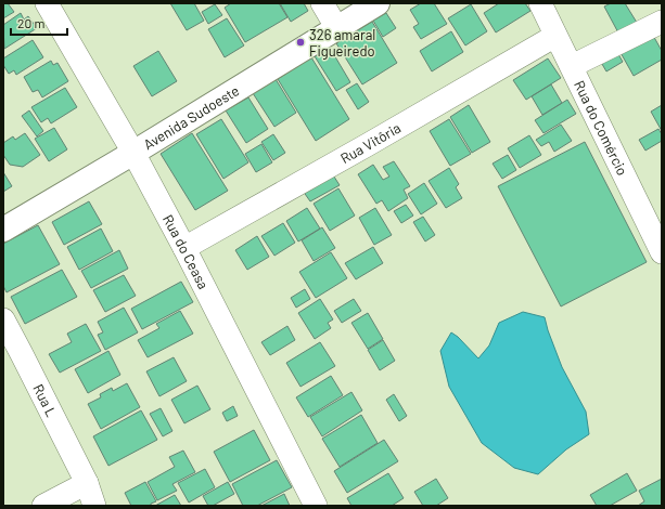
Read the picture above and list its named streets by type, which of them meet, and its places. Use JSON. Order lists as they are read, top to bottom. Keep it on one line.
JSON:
{"streets":{"street":["Avenida Sudoeste","Rua do Comércio","Rua Vitôria","Rua do Ceasa","Rua L"]},"crossings":[["Avenida Sudoeste","Rua do Ceasa"],["Rua do Comércio","Rua Vitôria"],["Rua Vitôria","Rua do Ceasa"]],"places":["326 amaral Figueiredo"],"scale_bar":"20 m"}
